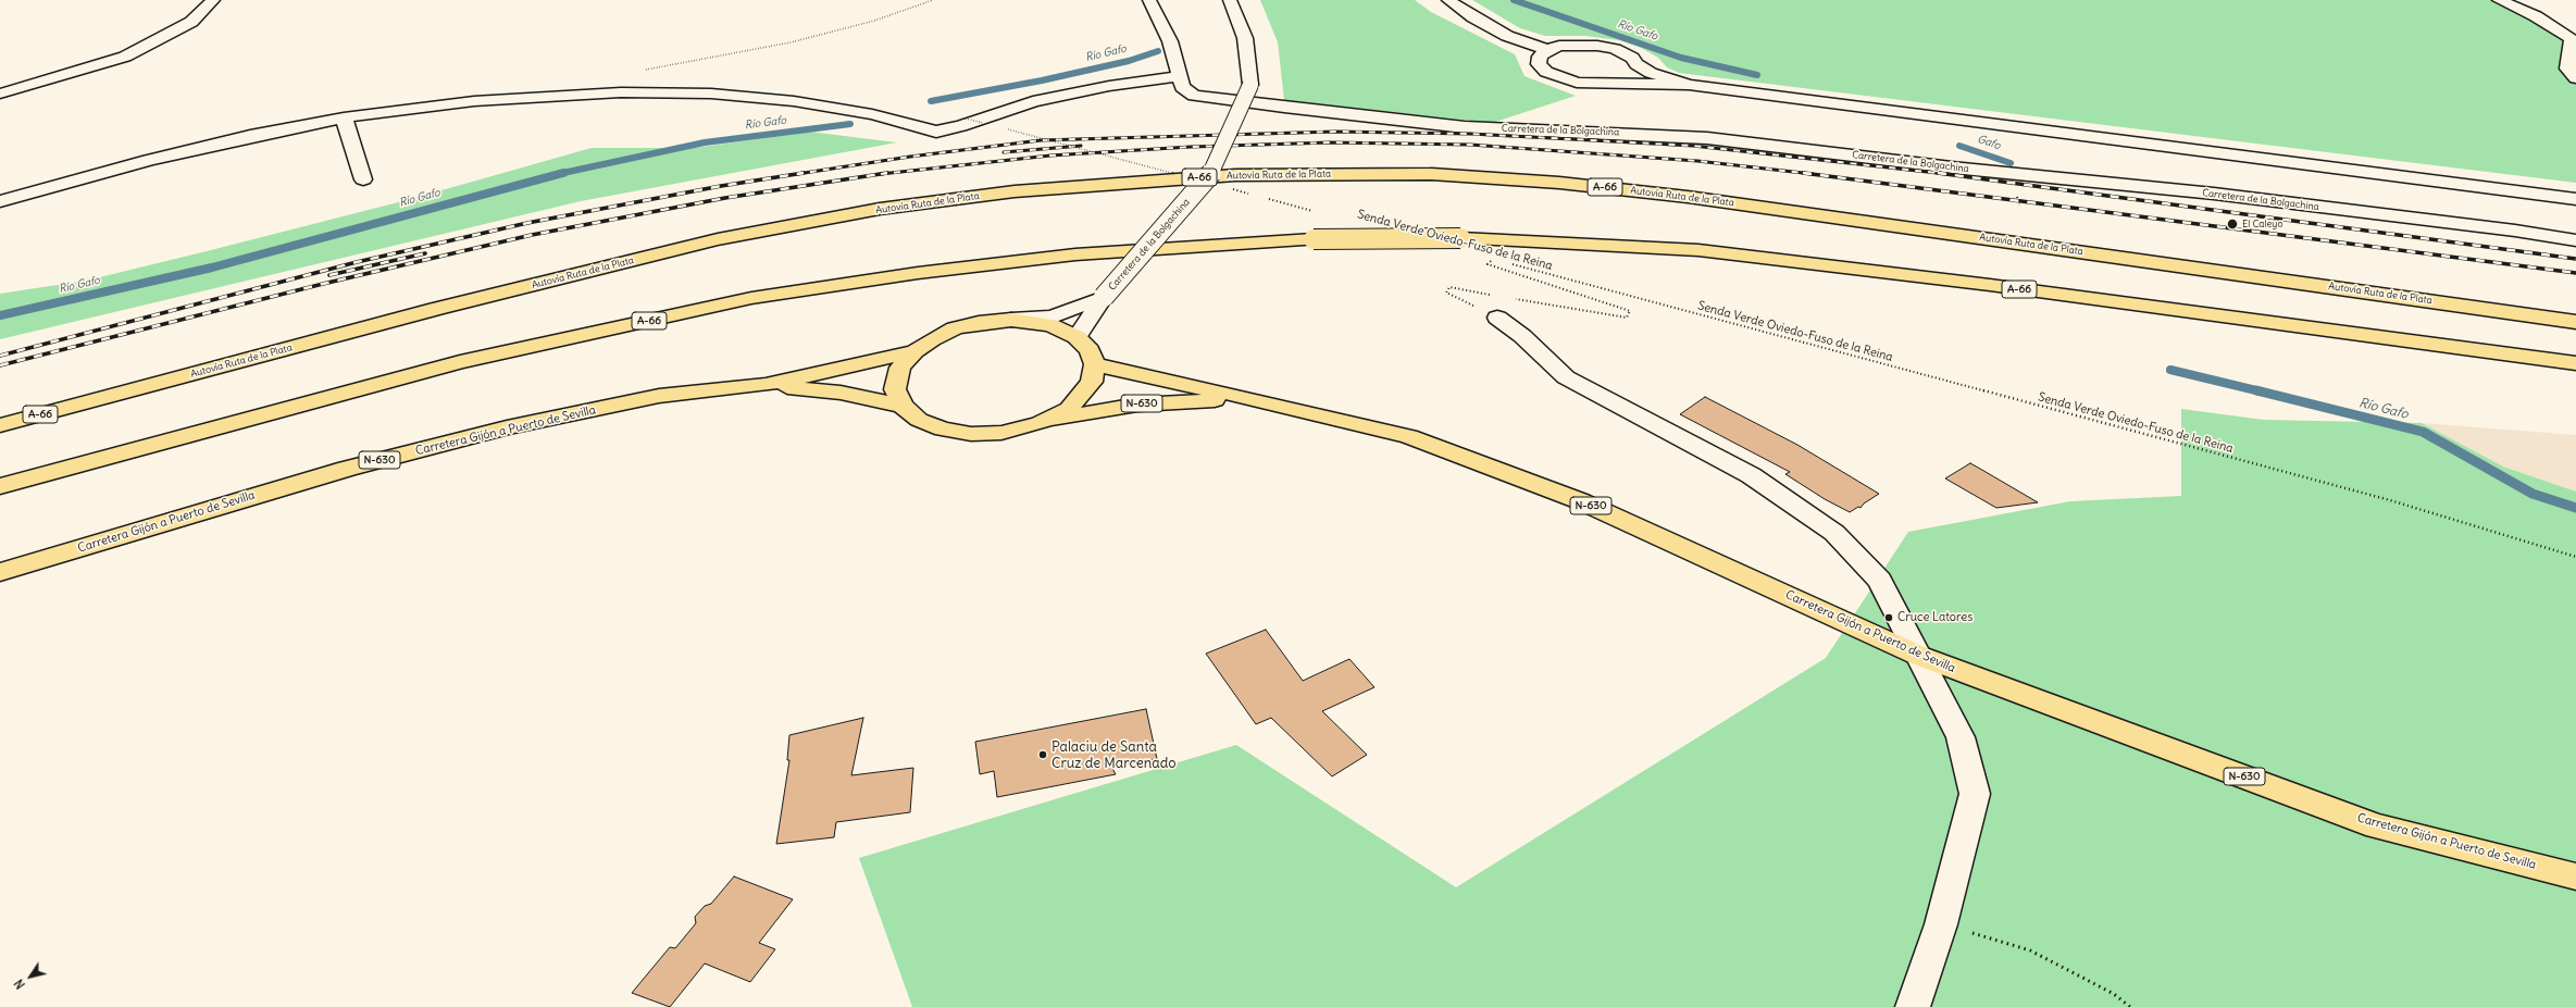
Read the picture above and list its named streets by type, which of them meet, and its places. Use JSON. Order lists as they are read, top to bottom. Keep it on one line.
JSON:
{"streets":{"highway":["Autovía Ruta de la Plata","A-66","N-630","Carretera Gijón a Puerto de Sevilla"],"street":["Carretera de la Bolgachina"],"path":["Senda Verde Oviedo-Fuso de la Reina"]},"crossings":[["Carretera de la Bolgachina","N-630"],["N-630","Carretera Gijón a Puerto de Sevilla"]],"water":["Río Gafo","Gafo"],"places":["El Caleyo","Cruce Latores","Palaciu de Santa Cruz de Marcenado"],"north":"bottom left"}
